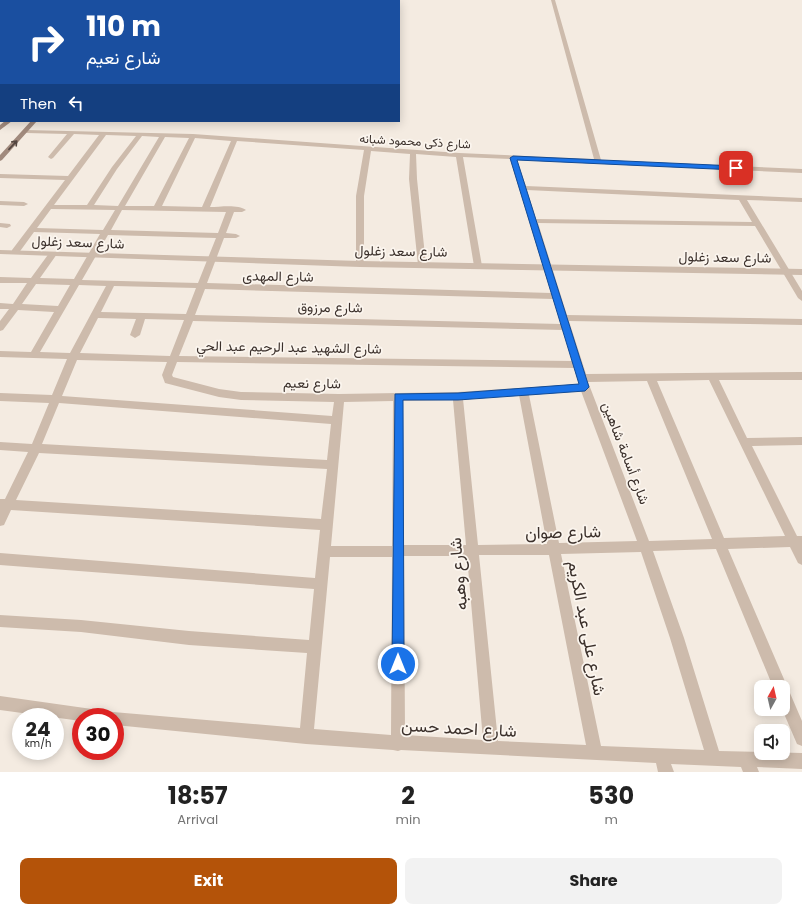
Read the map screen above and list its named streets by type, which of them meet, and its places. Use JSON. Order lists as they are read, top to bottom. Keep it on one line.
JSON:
{"streets":{"street":["شارع ذكى محمود شبانه","شارع سعد زغلول","شارع المهدى","شارع مرزوق","شارع الشهيد عبد الرحيم عبد الحي","شارع نعيم","شارع أسامة شاهين","شارع صوان","شارع وهبه","شارع على عبد الكريم","شارع احمد حسن"]},"crossings":[["شارع ذكى محمود شبانه","شارع أسامة شاهين"],["شارع سعد زغلول","شارع نعيم"],["شارع سعد زغلول","شارع أسامة شاهين"],["شارع المهدى","شارع نعيم"],["شارع المهدى","شارع أسامة شاهين"],["شارع مرزوق","شارع نعيم"],["شارع مرزوق","شارع أسامة شاهين"],["شارع الشهيد عبد الرحيم عبد الحي","شارع نعيم"],["شارع الشهيد عبد الرحيم عبد الحي","شارع أسامة شاهين"],["شارع نعيم","شارع أسامة شاهين"],["شارع نعيم","شارع وهبه"],["شارع نعيم","شارع على عبد الكريم"],["شارع أسامة شاهين","شارع صوان"],["شارع أسامة شاهين","شارع احمد حسن"],["شارع صوان","شارع وهبه"],["شارع صوان","شارع على عبد الكريم"],["شارع وهبه","شارع احمد حسن"],["شارع على عبد الكريم","شارع احمد حسن"]],"north":"top","page":{"turn":["110 m","شارع نعيم"],"then":"Then","speed":"24 km/h","limit":"30","eta":["18:57","Arrival","2","min","530","m"],"buttons":["Exit","Share"]}}
